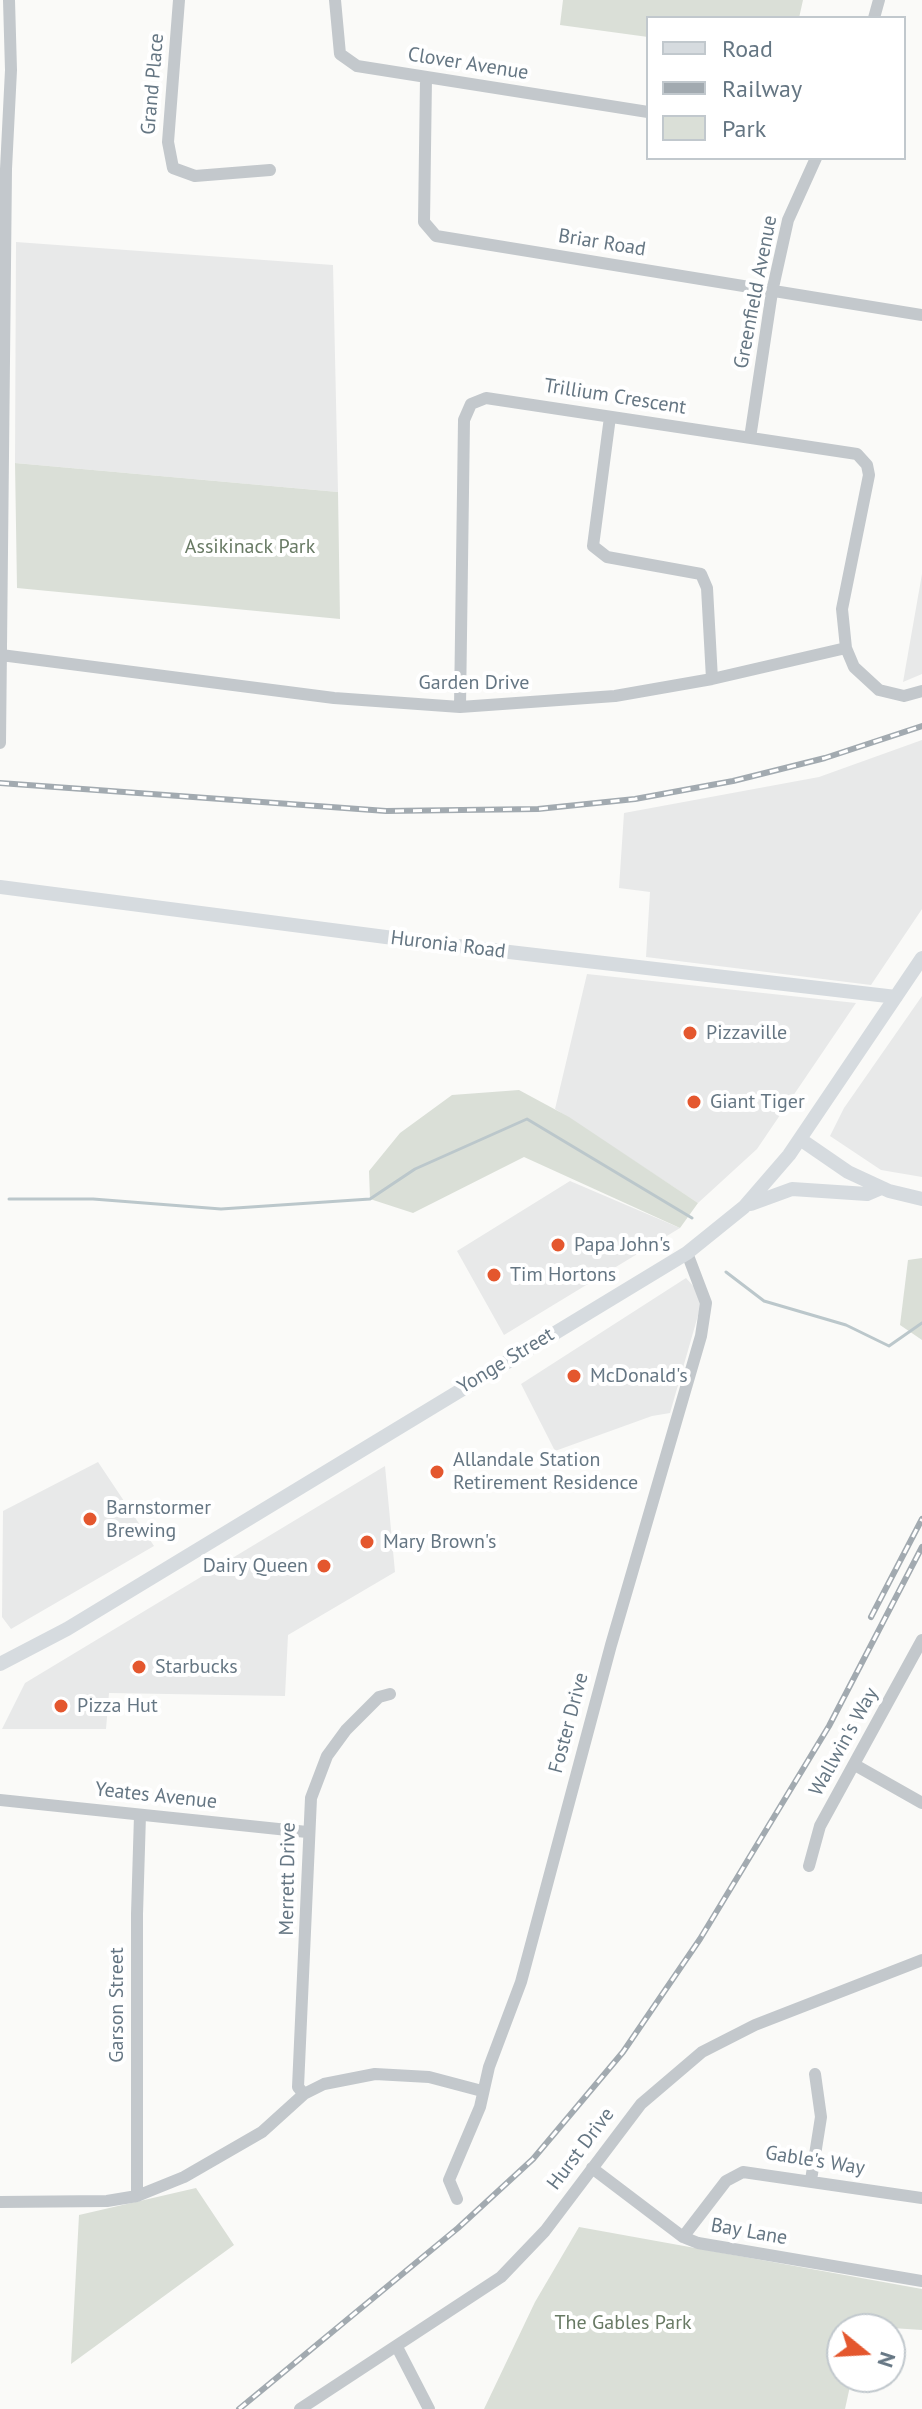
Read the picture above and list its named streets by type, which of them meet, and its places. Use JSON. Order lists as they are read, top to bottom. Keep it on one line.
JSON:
{"streets":{"main road":["Huronia Road","Yonge Street"],"street":["Clover Avenue","Grand Place","Briar Road","Greenfield Avenue","Trillium Crescent","Garden Drive","Foster Drive","Wallwin's Way","Yeates Avenue","Merrett Drive","Garson Street","Hurst Drive","Gable's Way","Bay Lane"]},"crossings":[["Clover Avenue","Briar Road"],["Briar Road","Greenfield Avenue"],["Greenfield Avenue","Trillium Crescent"],["Trillium Crescent","Garden Drive"],["Huronia Road","Yonge Street"],["Yonge Street","Foster Drive"],["Yeates Avenue","Merrett Drive"],["Yeates Avenue","Garson Street"],["Hurst Drive","Bay Lane"],["Gable's Way","Bay Lane"]],"parks":["Assikinack Park","The Gables Park"],"places":["Pizzaville","Giant Tiger","Papa John's","Tim Hortons","McDonald's","Allandale Station Retirement Residence","Barnstormer Brewing","Mary Brown's","Dairy Queen","Starbucks","Pizza Hut"],"legend":["Road","Railway","Park"],"north":"right"}
